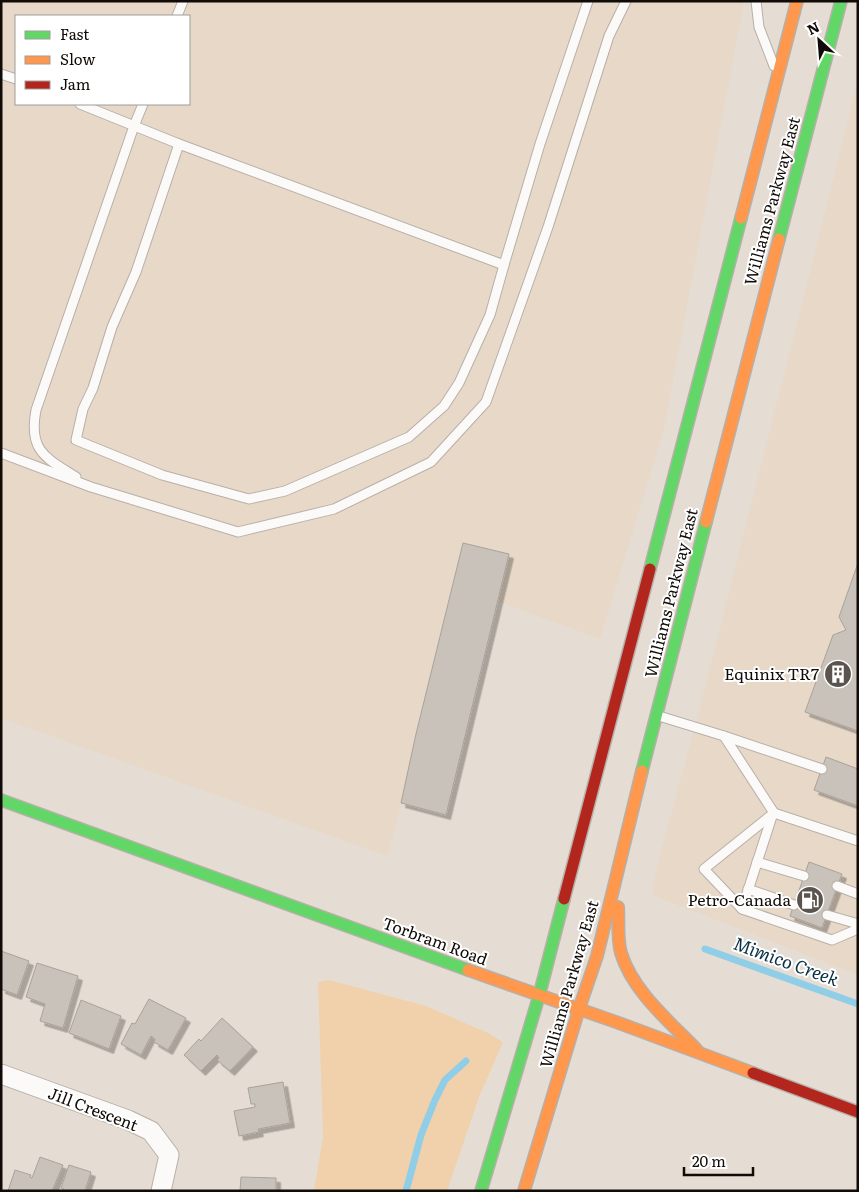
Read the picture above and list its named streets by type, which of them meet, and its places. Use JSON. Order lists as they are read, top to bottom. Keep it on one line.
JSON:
{"streets":{"main road":["Williams Parkway East","Torbram Road"],"street":["Jill Crescent"]},"crossings":[["Williams Parkway East","Torbram Road"]],"water":["Mimico Creek"],"places":{"building":["Equinix TR7"],"fuel station":["Petro-Canada"]},"legend":["Fast","Slow","Jam"],"scale_bar":"20 m","north":"top left"}
